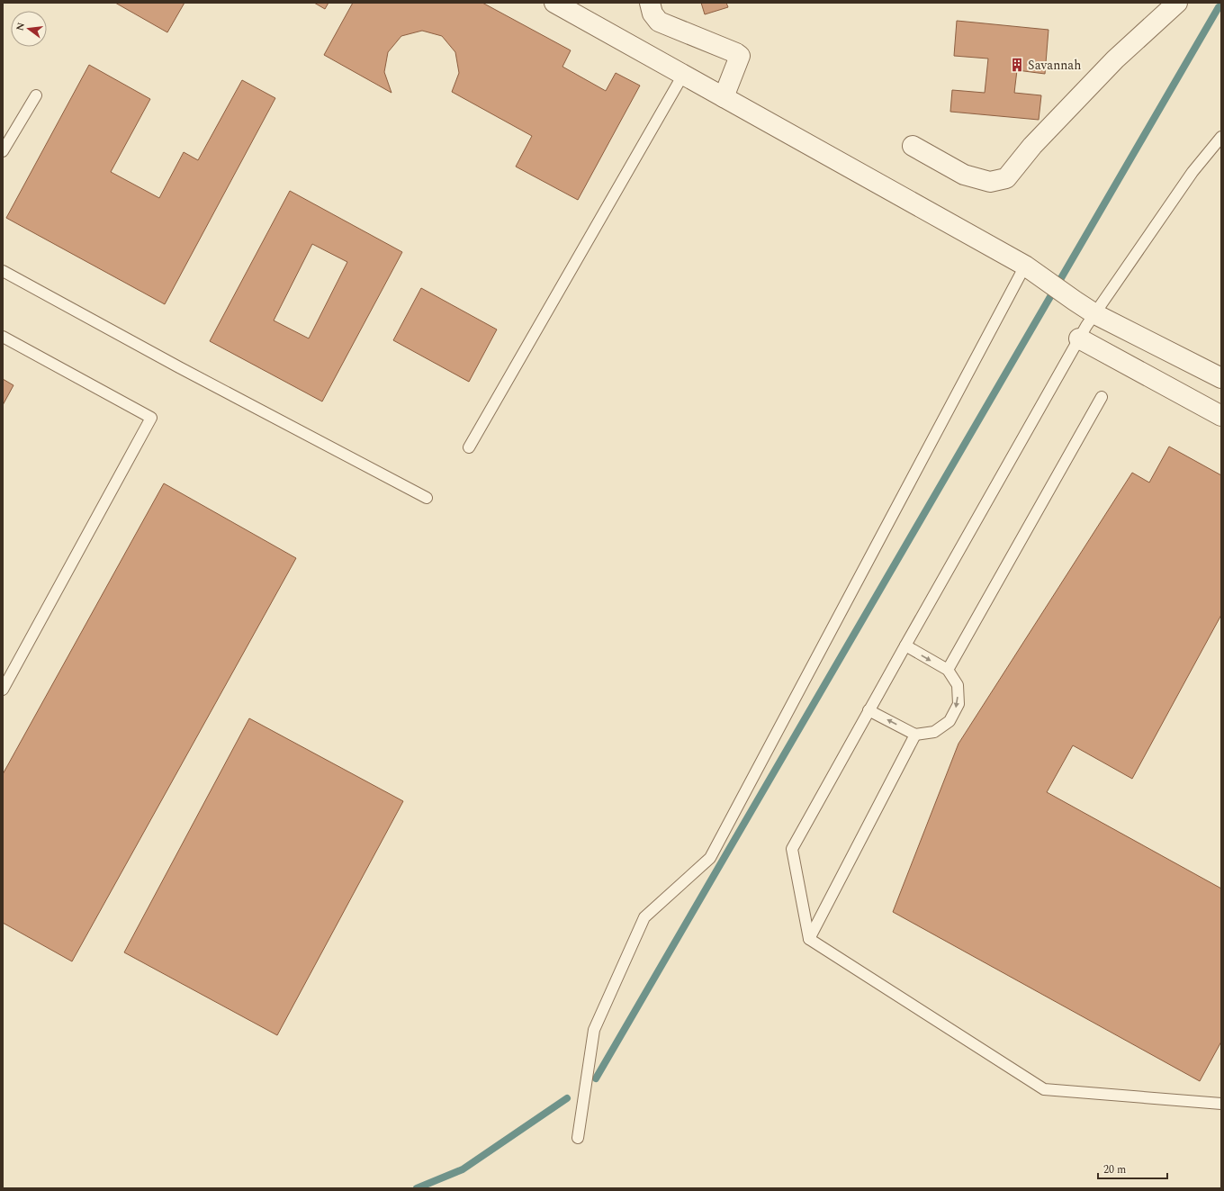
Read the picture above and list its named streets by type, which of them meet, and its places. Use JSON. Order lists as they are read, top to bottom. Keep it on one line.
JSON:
{"places":{"building":["Savannah"]},"scale_bar":"20 m","north":"left"}
